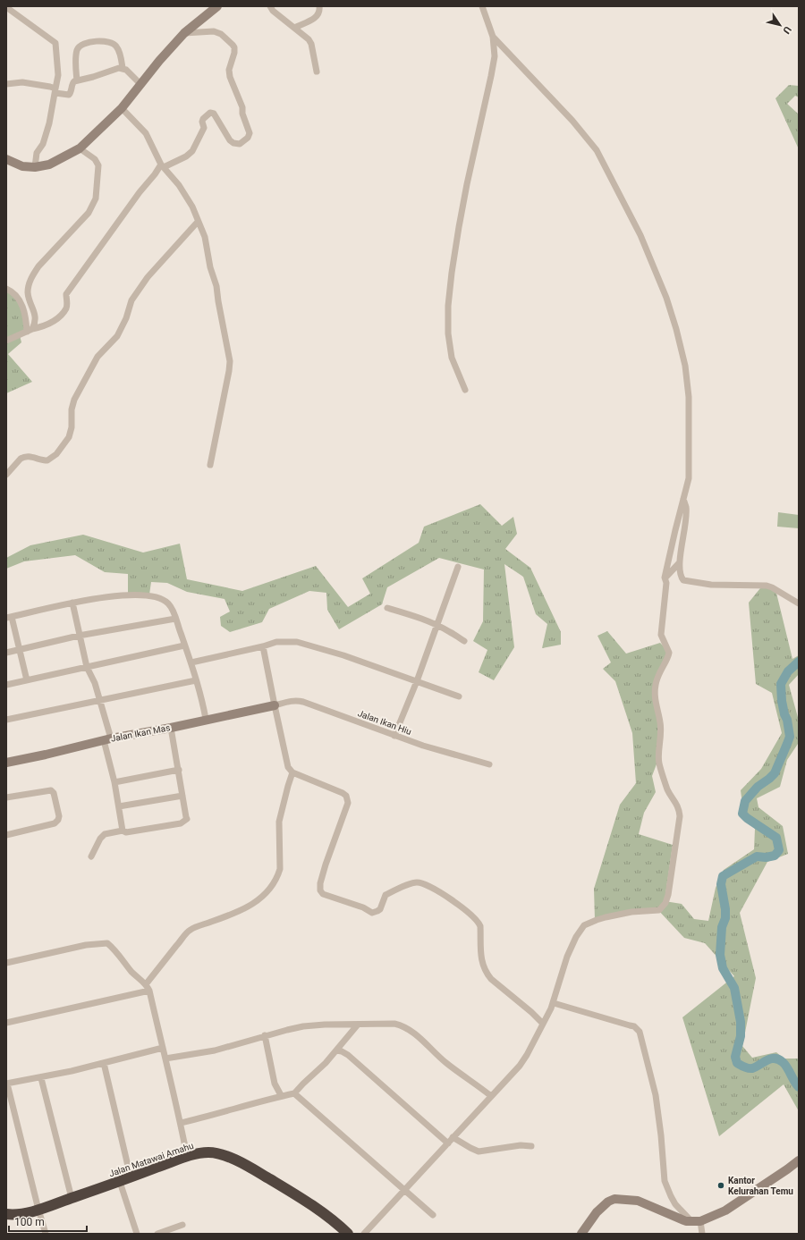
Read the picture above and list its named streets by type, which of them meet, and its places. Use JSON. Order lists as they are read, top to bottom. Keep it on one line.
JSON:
{"streets":{"highway":["Jalan Matawai Amahu"],"street":["Jalan Ikan Hiu","Jalan Ikan Mas"]},"crossings":[["Jalan Ikan Hiu","Jalan Ikan Mas"]],"places":["Kantor Kelurahan Temu"],"scale_bar":"100 m","north":"bottom right"}
